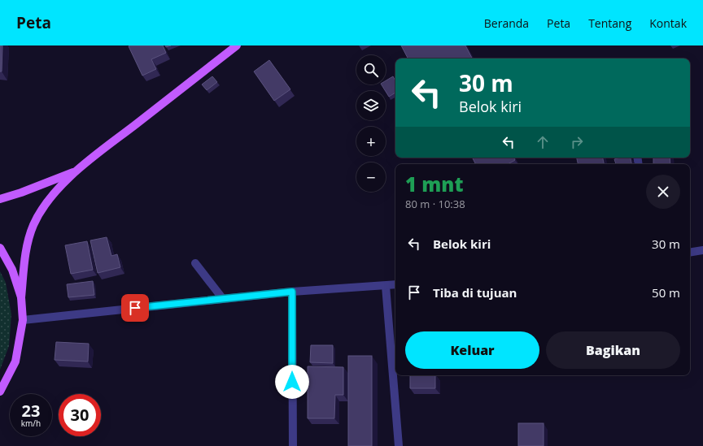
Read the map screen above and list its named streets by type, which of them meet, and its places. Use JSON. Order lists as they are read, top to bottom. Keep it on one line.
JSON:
{"page":{"header":"Peta","nav":["Beranda","Peta","Tentang","Kontak"],"map_buttons":["+","−"],"turn":["30 m","Belok kiri"],"heading":["1 mnt","80 m · 10:38"],"list":[{"name":"Belok kiri","value":"30 m"},{"name":"Tiba di tujuan","value":"50 m"}],"buttons":["Keluar","Bagikan"],"speed":"23 km/h","limit":"30"}}
